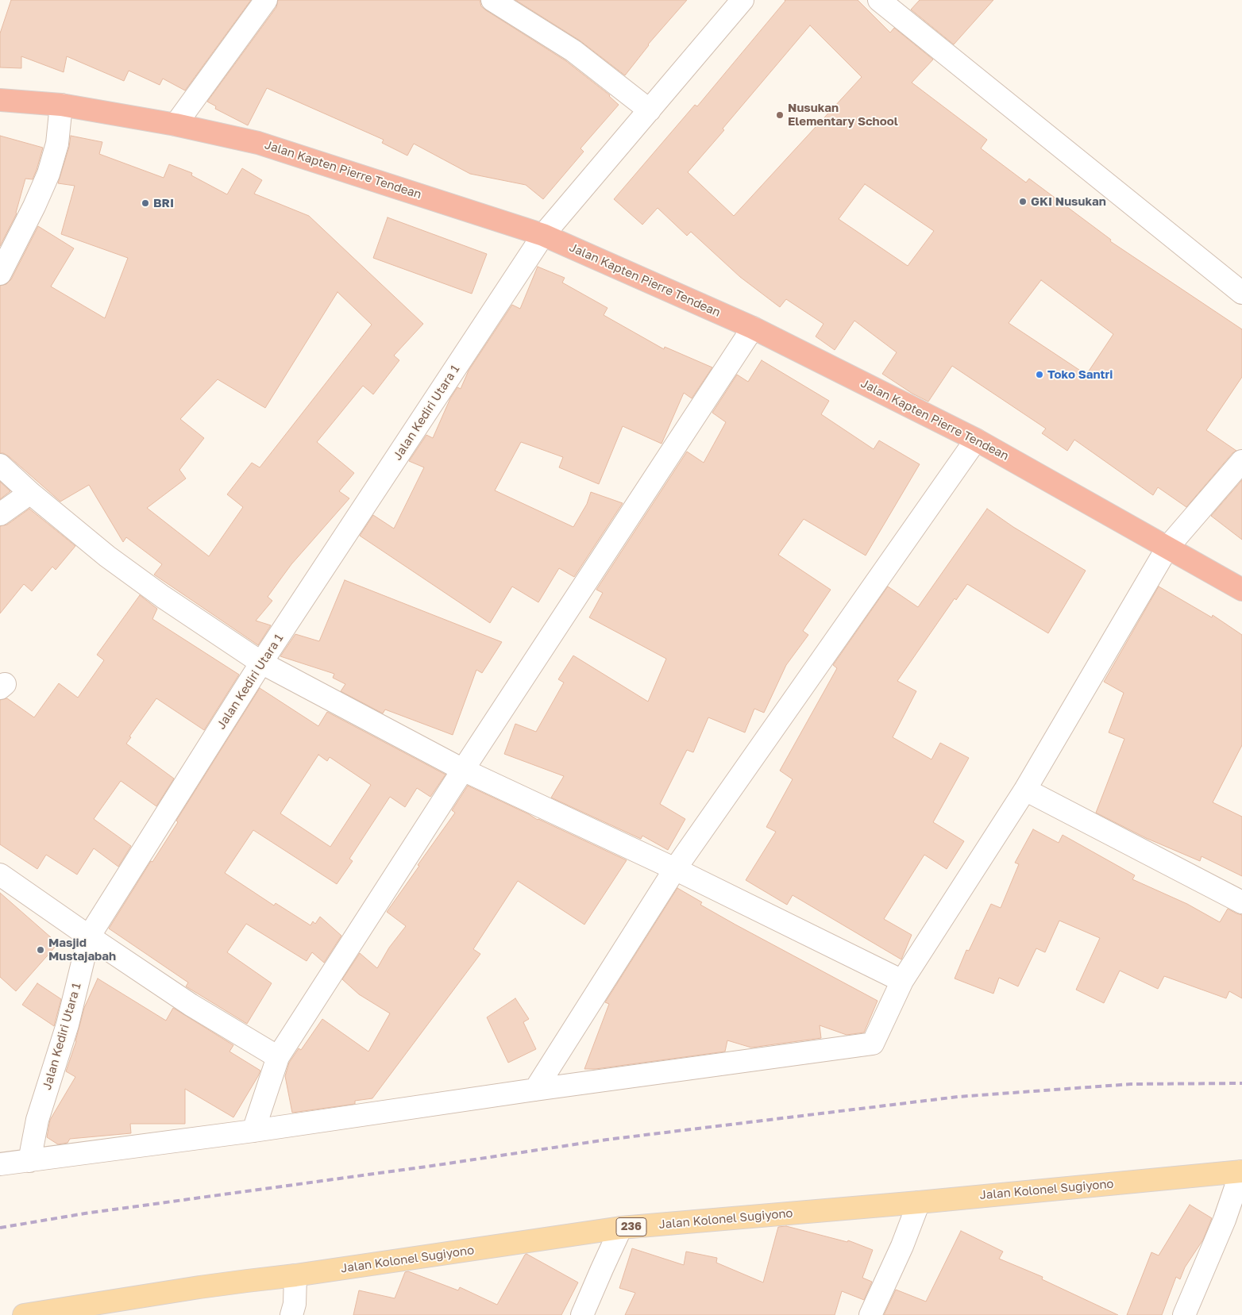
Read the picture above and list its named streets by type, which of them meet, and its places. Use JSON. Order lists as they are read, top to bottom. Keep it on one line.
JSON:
{"streets":{"highway":["Jalan Kapten Pierre Tendean"],"main road":["Jalan Kolonel Sugiyono","236"],"street":["Jalan Kediri Utara 1"]},"crossings":[["Jalan Kapten Pierre Tendean","Jalan Kediri Utara 1"]],"places":["Nusukan Elementary School","GKI Nusukan","BRI","Toko Santri","Masjid Mustajabah"]}
